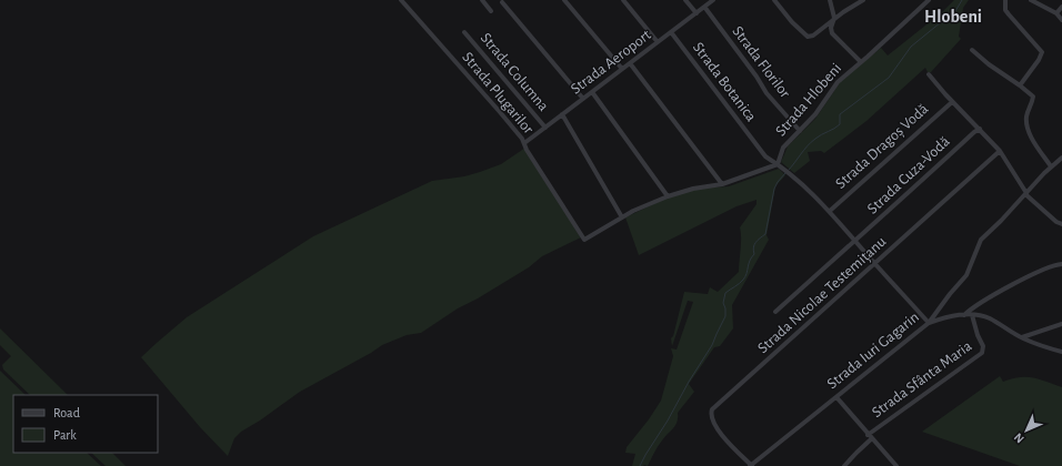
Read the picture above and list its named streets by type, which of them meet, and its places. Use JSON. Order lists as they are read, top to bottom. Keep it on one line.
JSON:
{"streets":{"street":["Strada Aeroport","Strada Florilor","Strada Columna","Strada Botanica","Strada Plugarilor","Strada Hlobeni","Strada Dragoș Vodă","Strada Cuza-Vodă","Strada Nicolae Testemițanu","Strada Iuri Gagarin","Strada Sfânta Maria"]},"crossings":[["Strada Aeroport","Strada Florilor"],["Strada Aeroport","Strada Columna"],["Strada Aeroport","Strada Botanica"],["Strada Aeroport","Strada Plugarilor"],["Strada Florilor","Strada Hlobeni"],["Strada Botanica","Strada Hlobeni"],["Strada Botanica","Strada Dragoș Vodă"],["Strada Botanica","Strada Cuza-Vodă"],["Strada Botanica","Strada Nicolae Testemițanu"],["Strada Botanica","Strada Iuri Gagarin"],["Strada Nicolae Testemițanu","Strada Iuri Gagarin"]],"districts":["Hlobeni"],"legend":["Road","Park"],"north":"bottom left"}
